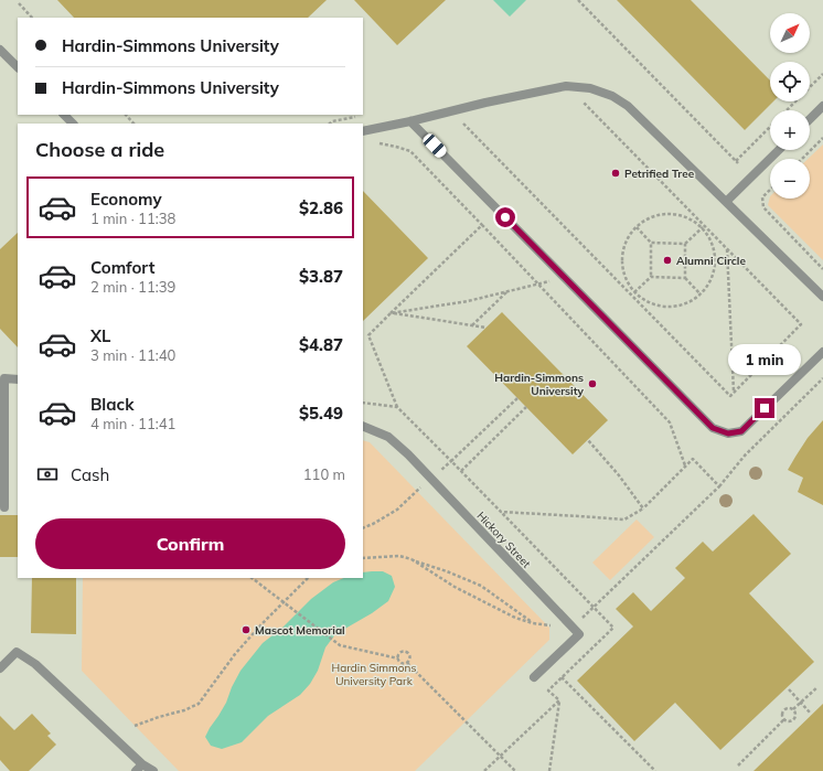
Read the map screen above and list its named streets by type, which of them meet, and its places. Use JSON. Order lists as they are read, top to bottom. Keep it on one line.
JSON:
{"streets":{"lane":["Hickory Street"]},"parks":["Hardin Simmons University Park"],"places":["Petrified Tree","Alumni Circle","Hardin-Simmons University","Mascot Memorial"],"north":"top right","page":{"map_buttons":["+","−"],"banner":["Hardin-Simmons University","Hardin-Simmons University"],"heading":"Choose a ride","list":[{"name":"Economy","note":"1 min · 11:38","value":"$2.86"},{"name":"Comfort","note":"2 min · 11:39","value":"$3.87"},{"name":"XL","note":"3 min · 11:40","value":"$4.87"},{"name":"Black","note":"4 min · 11:41","value":"$5.49"}],"bubble":"1 min","pay":["Cash","110 m"],"buttons":"Confirm"}}
